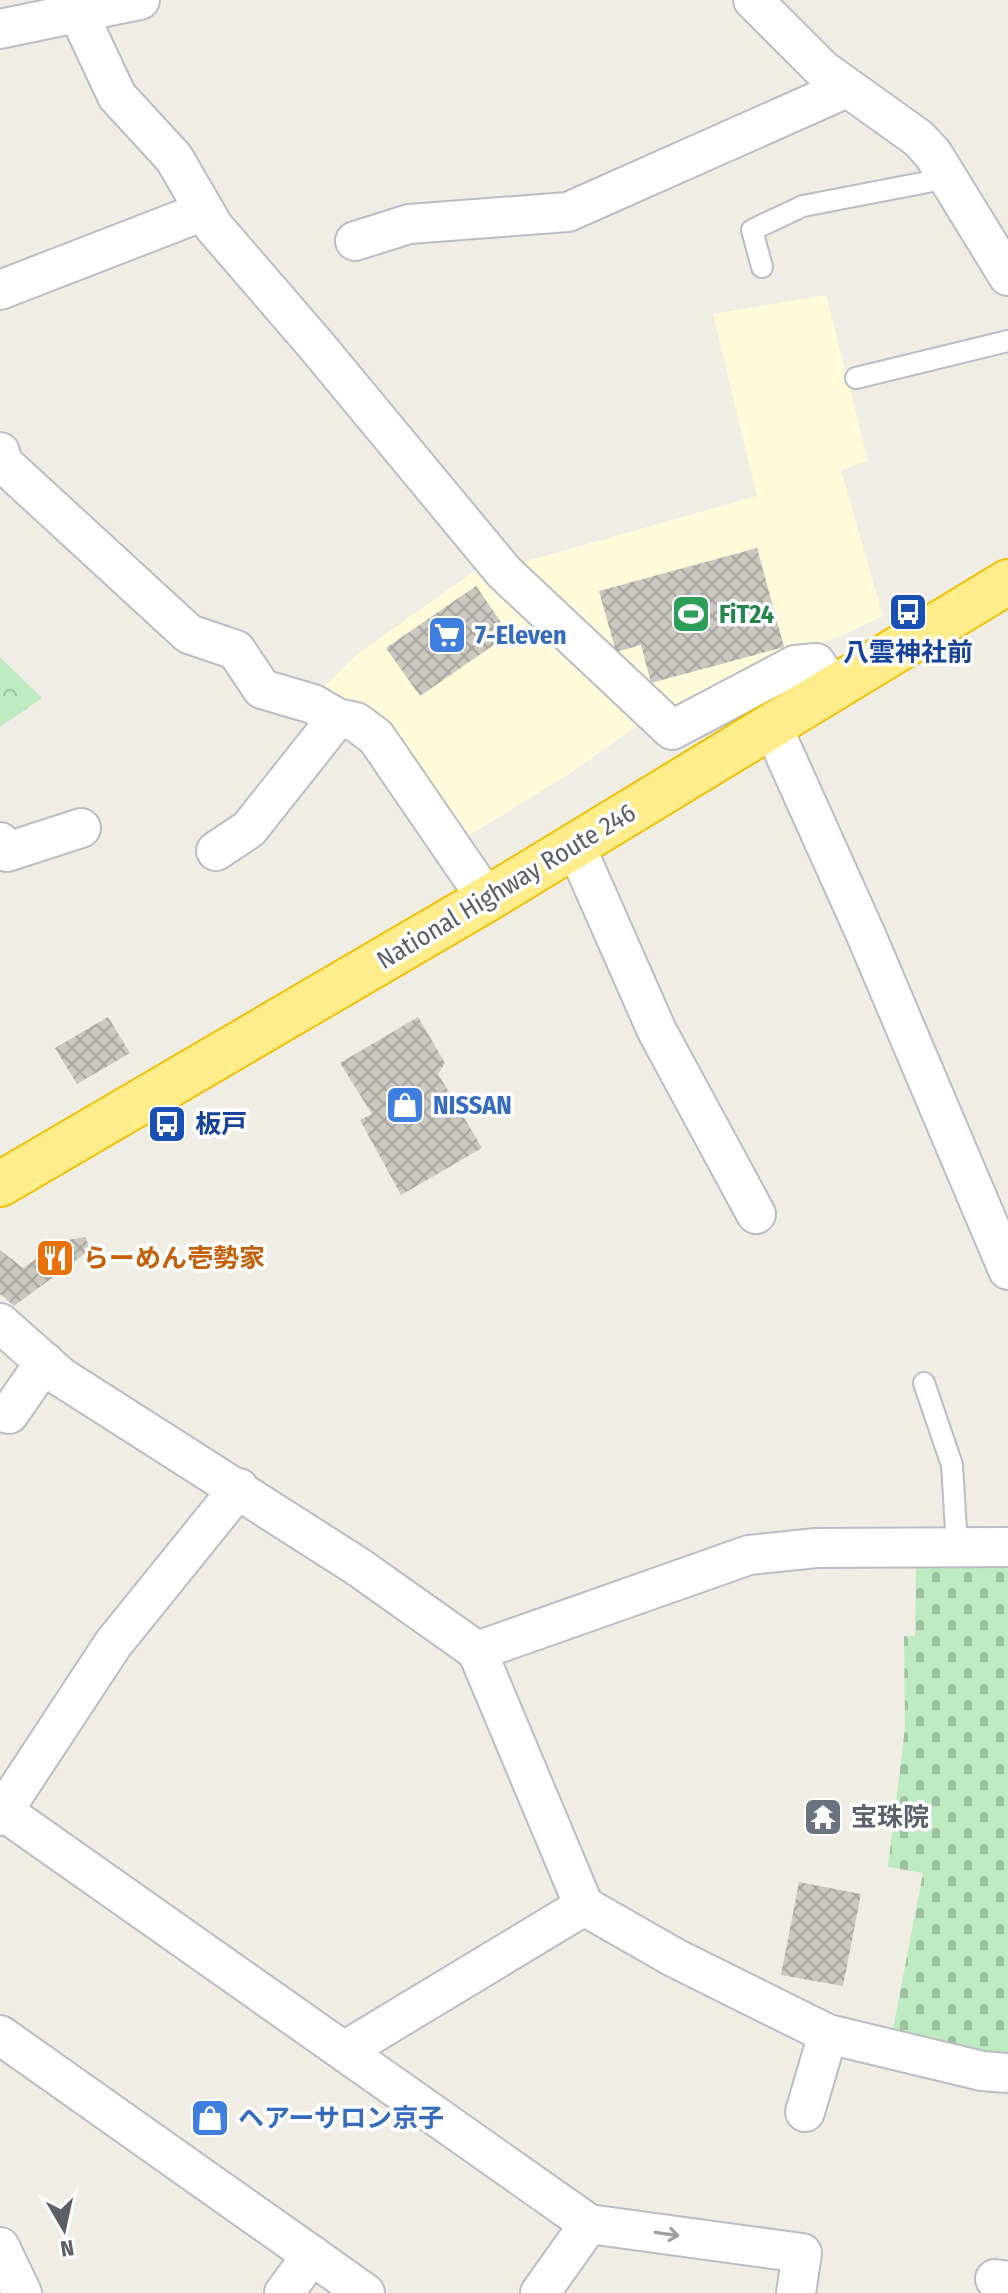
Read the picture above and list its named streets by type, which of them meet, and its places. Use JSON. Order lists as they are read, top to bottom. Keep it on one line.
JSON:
{"streets":{"highway":["National Highway Route 246"]},"places":{"bus stop":["八雲神社前","板戸"],"sports":["FiT24"],"supermarket":["7-Eleven"],"shop":["NISSAN","ヘアーサロン京子"],"restaurant":["らーめん壱勢家"],"temple":["宝珠院"]},"north":"bottom"}
